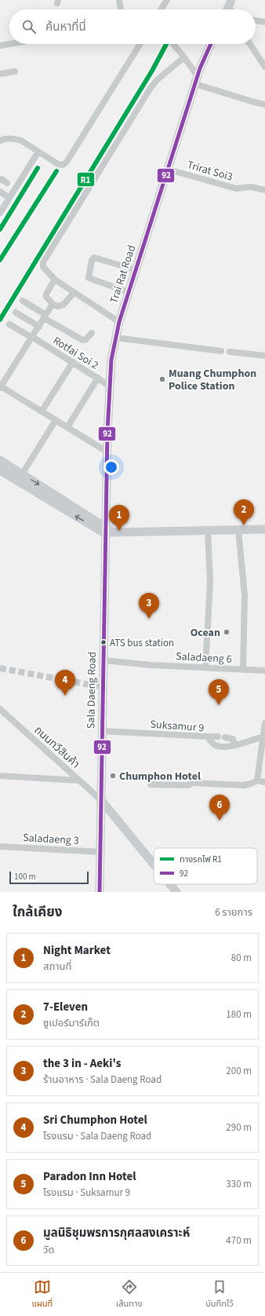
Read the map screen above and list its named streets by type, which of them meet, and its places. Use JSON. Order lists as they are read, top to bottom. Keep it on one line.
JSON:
{"streets":{"main road":["Trai Rat Road","Sala Daeng Road"],"street":["Trirat Soi3","Rotfai Soi 2","Saladaeng 6","Suksamur 9","ถนนทวีสินค้า","Saladaeng 3"]},"crossings":[["Trirat Soi3","Trai Rat Road"],["Trai Rat Road","Rotfai Soi 2"],["Trai Rat Road","Sala Daeng Road"],["Saladaeng 6","Sala Daeng Road"],["Sala Daeng Road","Suksamur 9"],["Sala Daeng Road","ถนนทวีสินค้า"],["Sala Daeng Road","Saladaeng 3"]],"places":["Muang Chumphon Police Station","Ocean","ATS bus station","Chumphon Hotel"],"lines":["rail line R1","transit line 92"],"legend":["ทางรถไฟ R1","92"],"scale_bar":"100 m","page":{"search":"ค้นหาที่นี่","pins":["2","1","3","4","5","6"],"scale":"100 m","heading":["ใกล้เคียง","6 รายการ"],"list":[{"mark":"1","name":"Night Market","note":"สถานที่","value":"80 m"},{"mark":"2","name":"7-Eleven","note":"ซูเปอร์มาร์เก็ต","value":"180 m"},{"mark":"3","name":"the 3 in - Aeki's","note":"ร้านอาหาร · Sala Daeng Road","value":"200 m"},{"mark":"4","name":"Sri Chumphon Hotel","note":"โรงแรม · Sala Daeng Road","value":"290 m"},{"mark":"5","name":"Paradon Inn Hotel","note":"โรงแรม · Suksamur 9","value":"330 m"},{"mark":"6","name":"มูลนิธิชุมพรการกุศลสงเคราะห์","note":"วัด","value":"470 m"}],"nav":["แผนที่","เส้นทาง","บันทึกไว้"]}}
